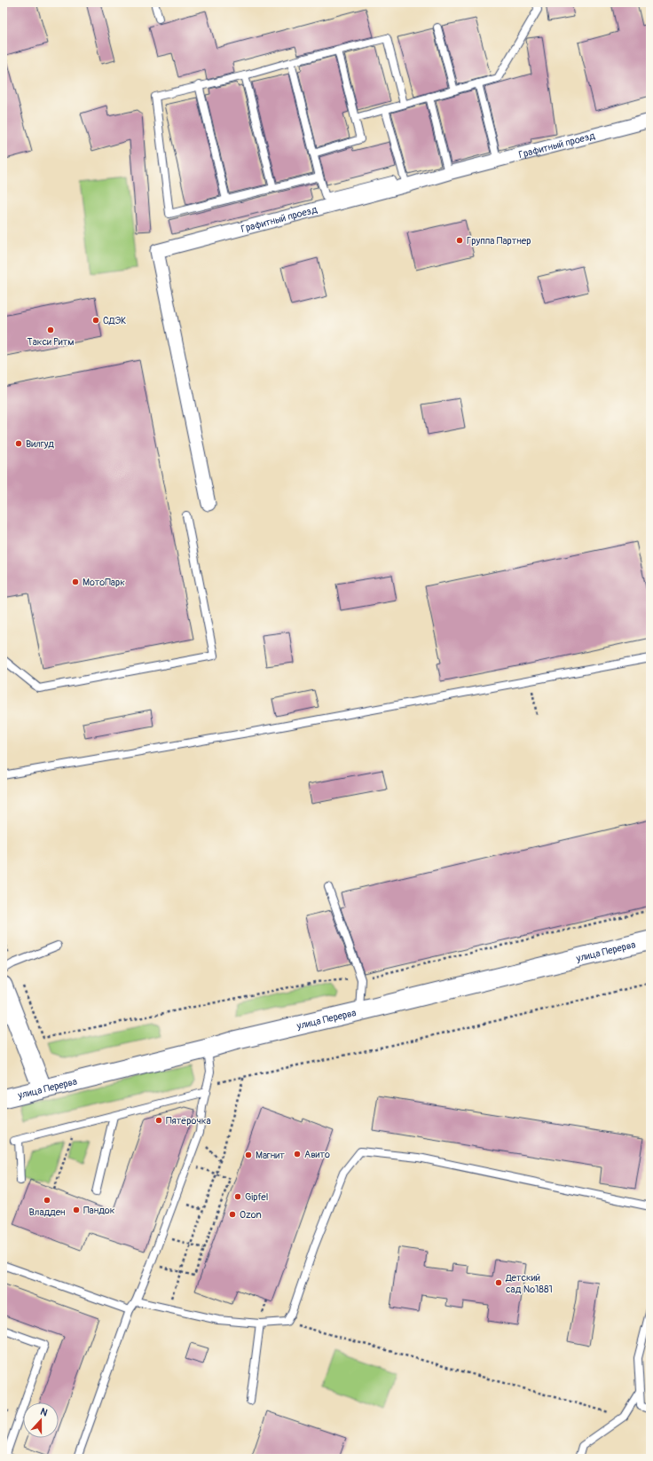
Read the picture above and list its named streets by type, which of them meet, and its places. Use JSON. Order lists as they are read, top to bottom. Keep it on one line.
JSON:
{"streets":{"main road":["улица Перерва"],"street":["Графитный проезд"]},"places":["Группа Партнер","СДЭК","Такси Ритм","Вилгуд","МотоПарк","Пятёрочка","Авито","Магнит","Gipfel","Владден","Пандок","Ozon","Детский сад №1881"],"north":"top"}
